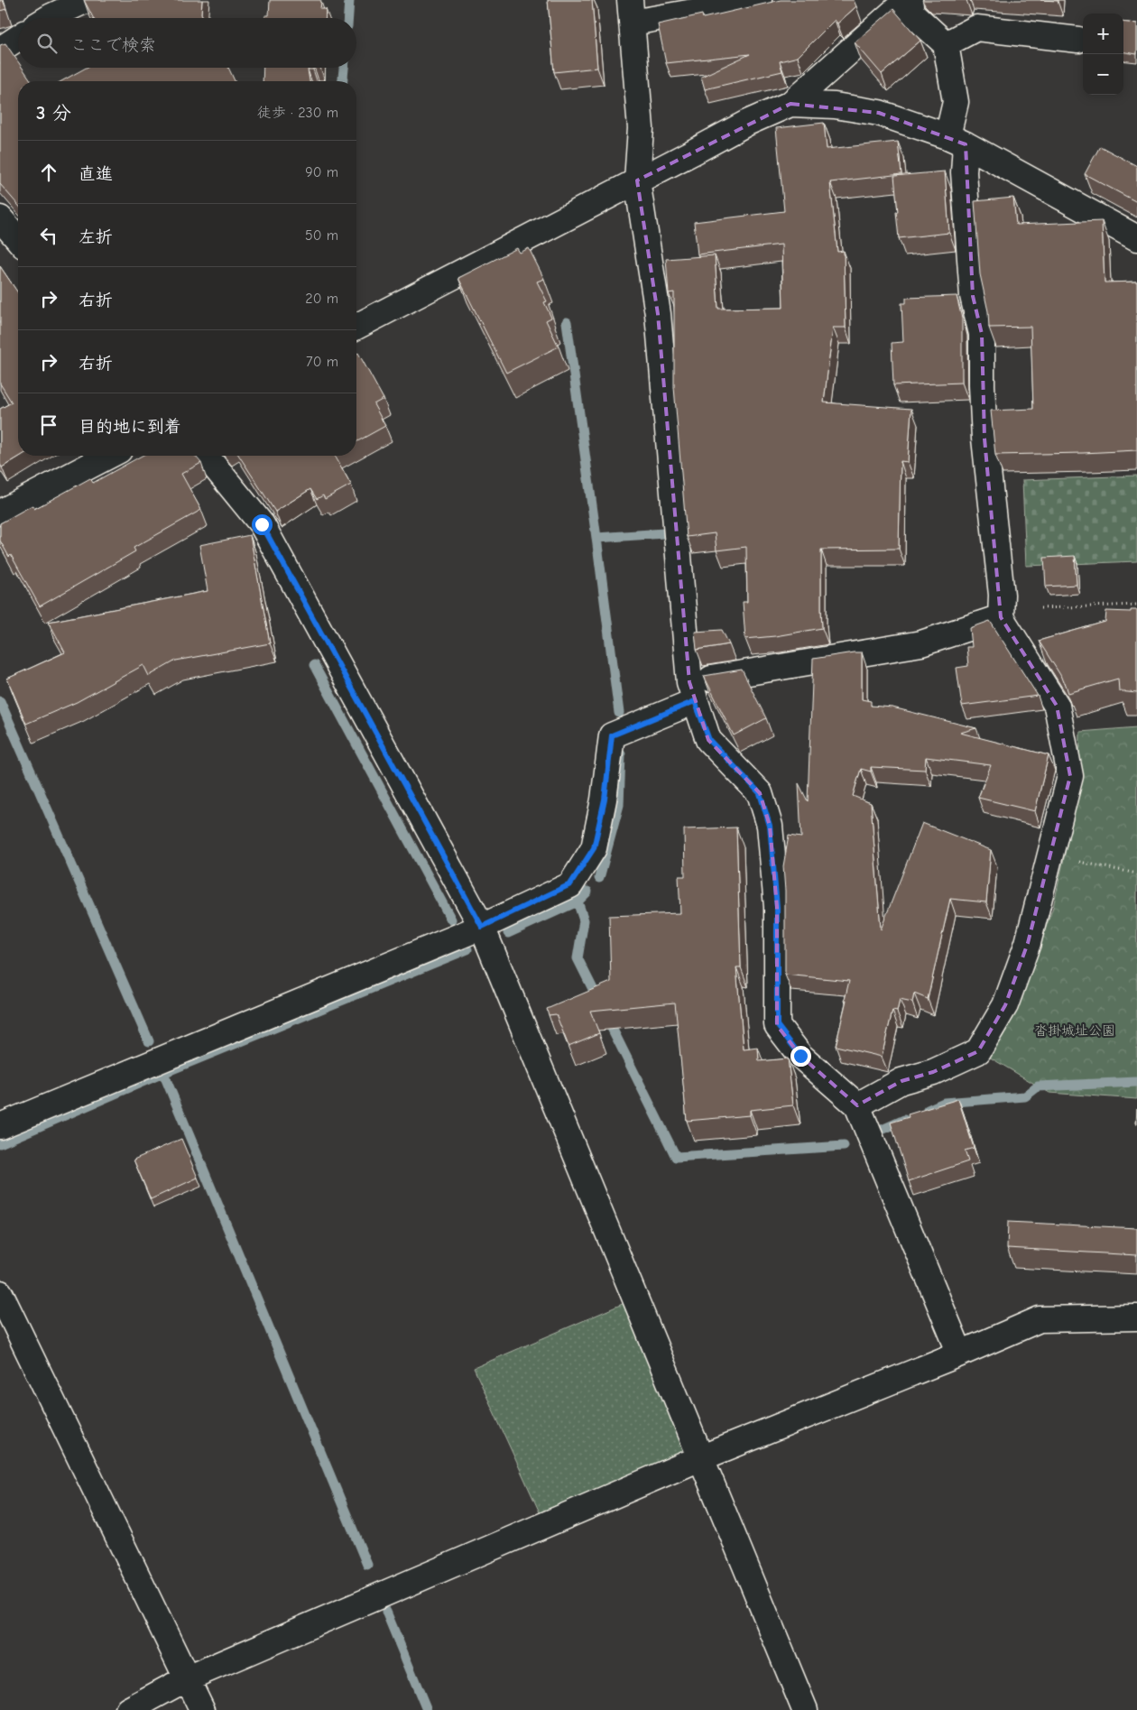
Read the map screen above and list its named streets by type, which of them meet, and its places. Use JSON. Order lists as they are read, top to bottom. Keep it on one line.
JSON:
{"parks":["沓掛城址公園"],"page":{"map_buttons":["+","−"],"search":"ここで検索","heading":["3 分","徒歩 · 230 m"],"list":[["直進","90 m"],["左折","50 m"],["右折","20 m"],["右折","70 m"],"目的地に到着"]}}
